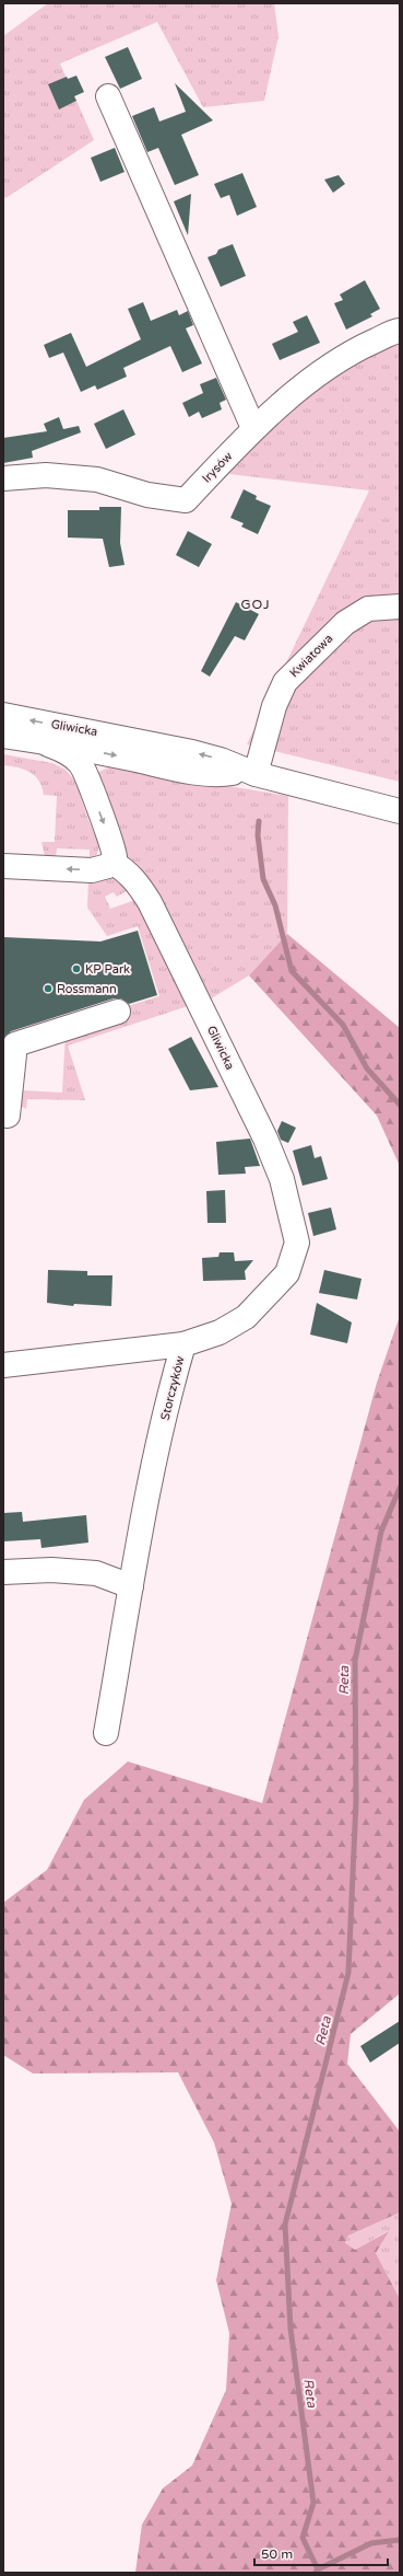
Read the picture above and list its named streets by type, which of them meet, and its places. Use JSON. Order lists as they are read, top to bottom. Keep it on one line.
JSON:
{"streets":{"street":["Irysów","Kwiatowa","Gliwicka","Storczyków"]},"crossings":[["Kwiatowa","Gliwicka"],["Gliwicka","Storczyków"]],"districts":["GOJ"],"water":["Reta"],"places":["KP Park","Rossmann"],"scale_bar":"50 m"}
